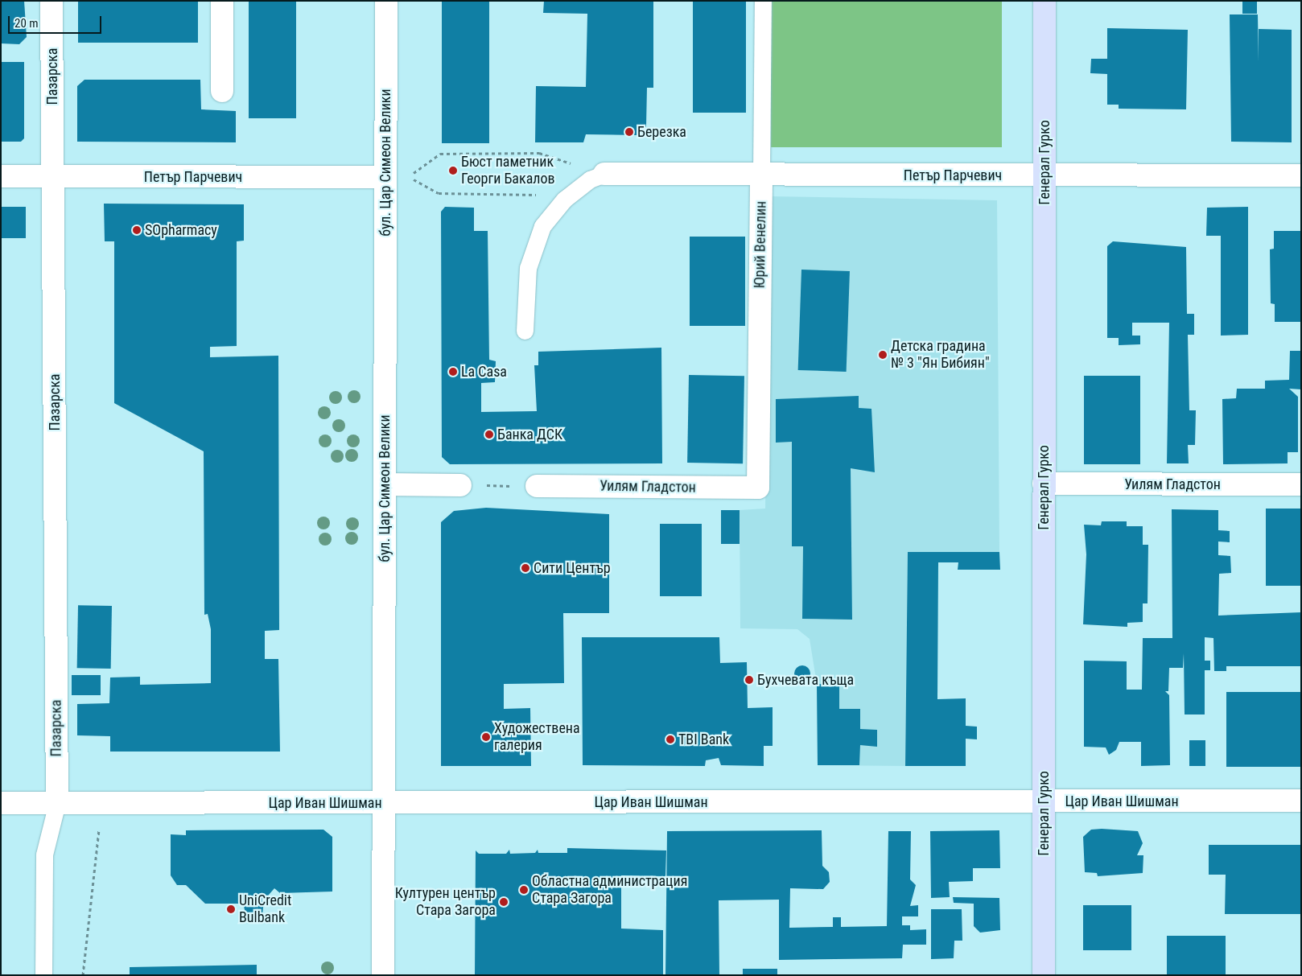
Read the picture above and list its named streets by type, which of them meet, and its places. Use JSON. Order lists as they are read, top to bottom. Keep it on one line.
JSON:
{"streets":{"main road":["Генерал Гурко"],"street":["Пазарска","бул. Цар Симеон Велики","Петър Парчевич","Юрий Венелин","Уилям Гладстон","Цар Иван Шишман"]},"crossings":[["Пазарска","Петър Парчевич"],["Пазарска","Цар Иван Шишман"],["бул. Цар Симеон Велики","Петър Парчевич"],["бул. Цар Симеон Велики","Цар Иван Шишман"],["Генерал Гурко","Петър Парчевич"],["Генерал Гурко","Уилям Гладстон"],["Генерал Гурко","Цар Иван Шишман"],["Петър Парчевич","Юрий Венелин"],["Юрий Венелин","Уилям Гладстон"]],"places":["Березка","Бюст паметник Георги Бакалов","SOpharmacy","Детска градина № 3 \"Ян Бибиян\"","La Casa","Банка ДСК","Сити Център","Бухчевата къща","Художествена галерия","TBI Bank","Областна администрация Стара Загора","Културен център Стара Загора","UniCredit Bulbank"],"scale_bar":"20 m"}
